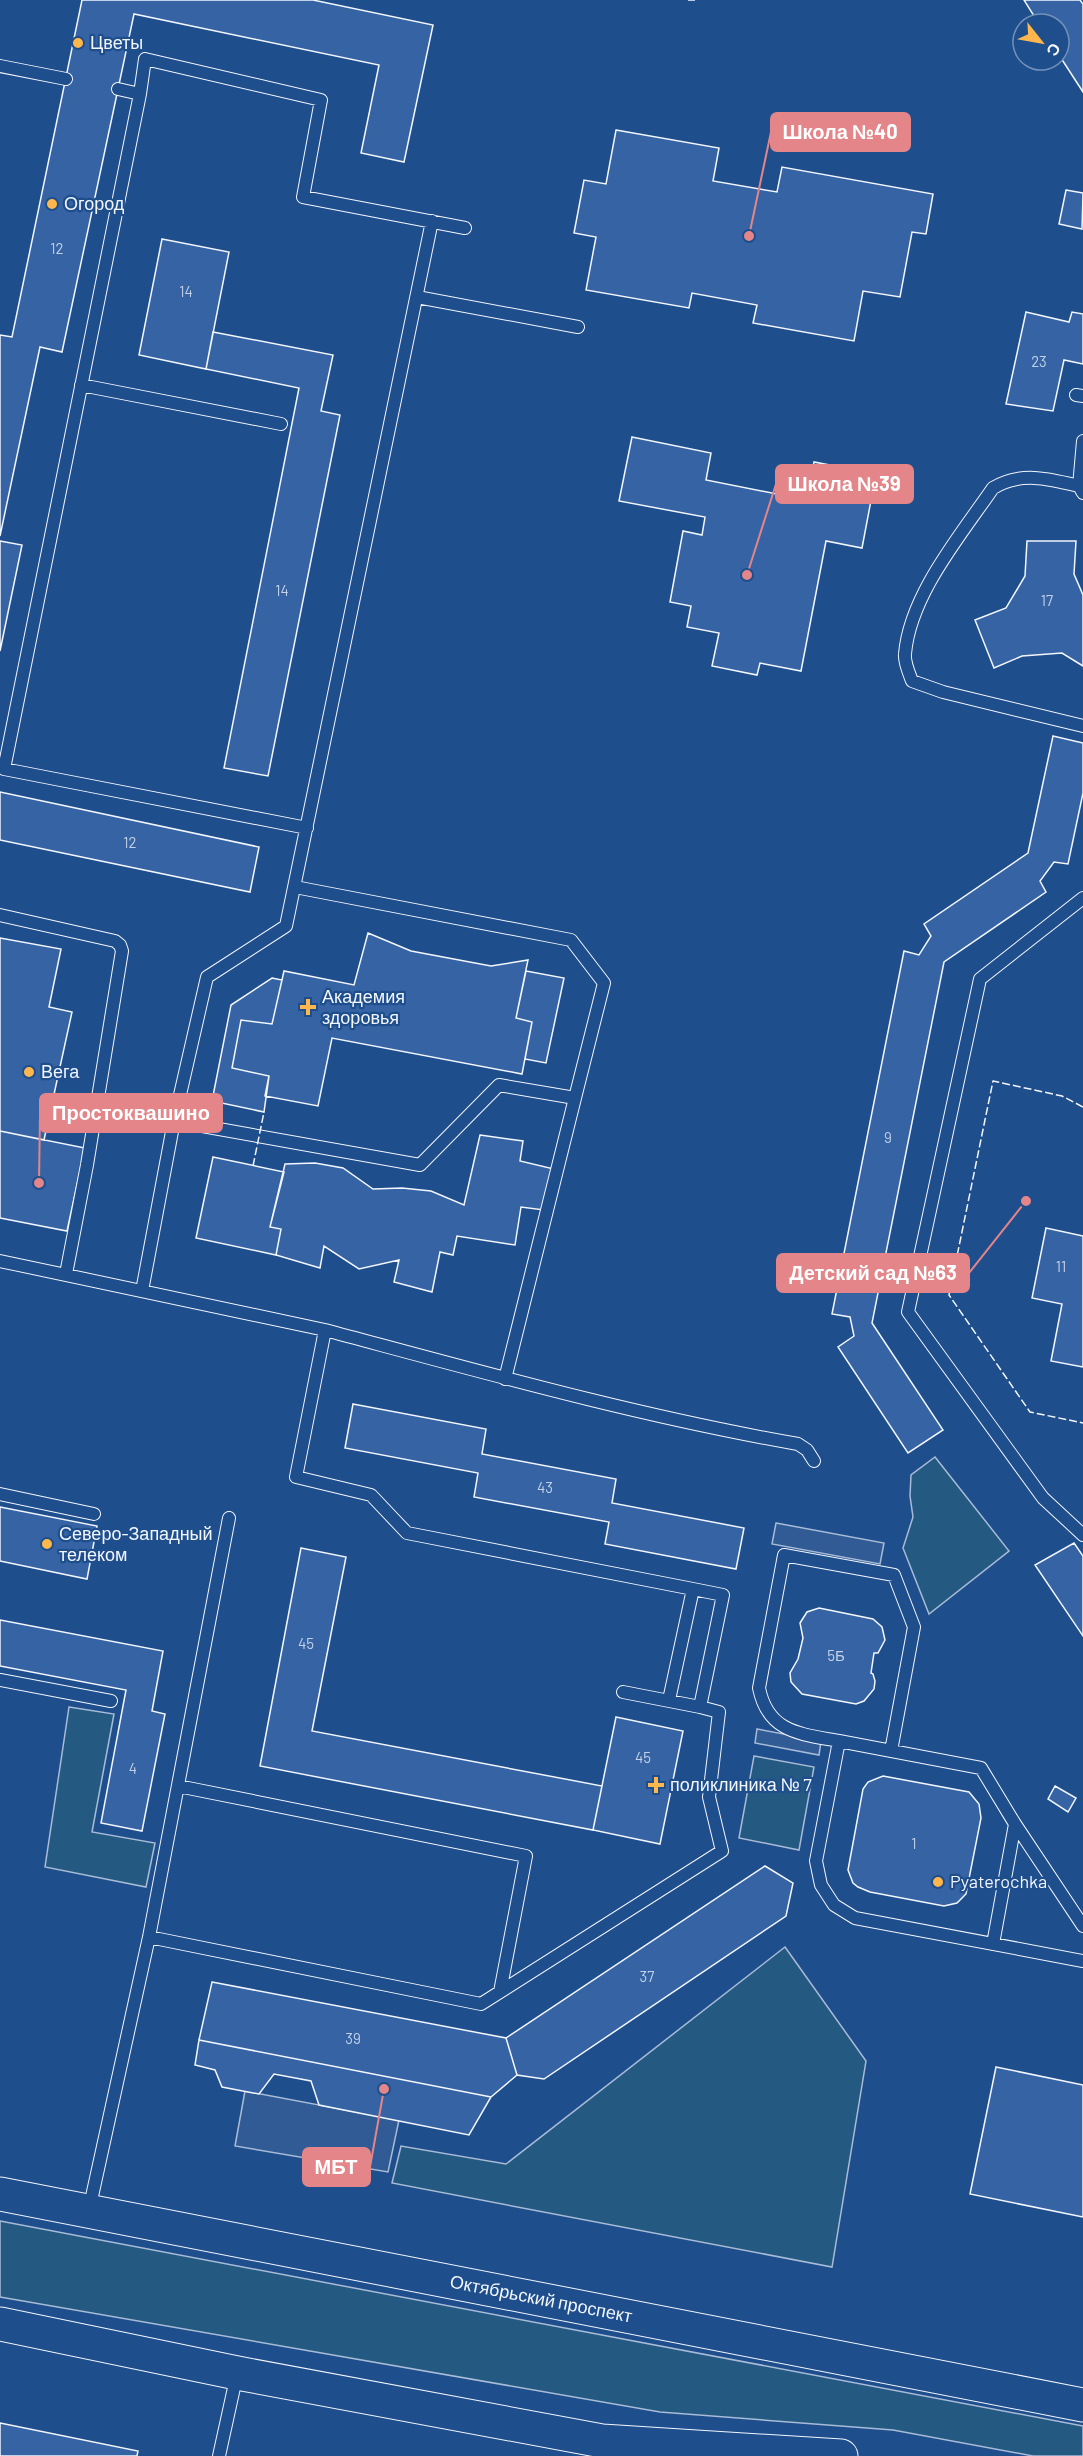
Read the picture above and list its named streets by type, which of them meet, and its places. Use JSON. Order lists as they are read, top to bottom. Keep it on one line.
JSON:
{"streets":{"main road":["Октябрьский проспект"]},"places":{"other":["Цветы","Огород","Школа №40","Школа №39","Вега","Простоквашино","Детский сад №63","Северо-Западный телеком","Pyaterochka","МБТ"],"health":["Академия здоровья","поликлиника № 7"]},"house_numbers":["12","14","23","14","17","12","9","11","43","45","5Б","45","4","1","37","39"],"north":"bottom right"}
